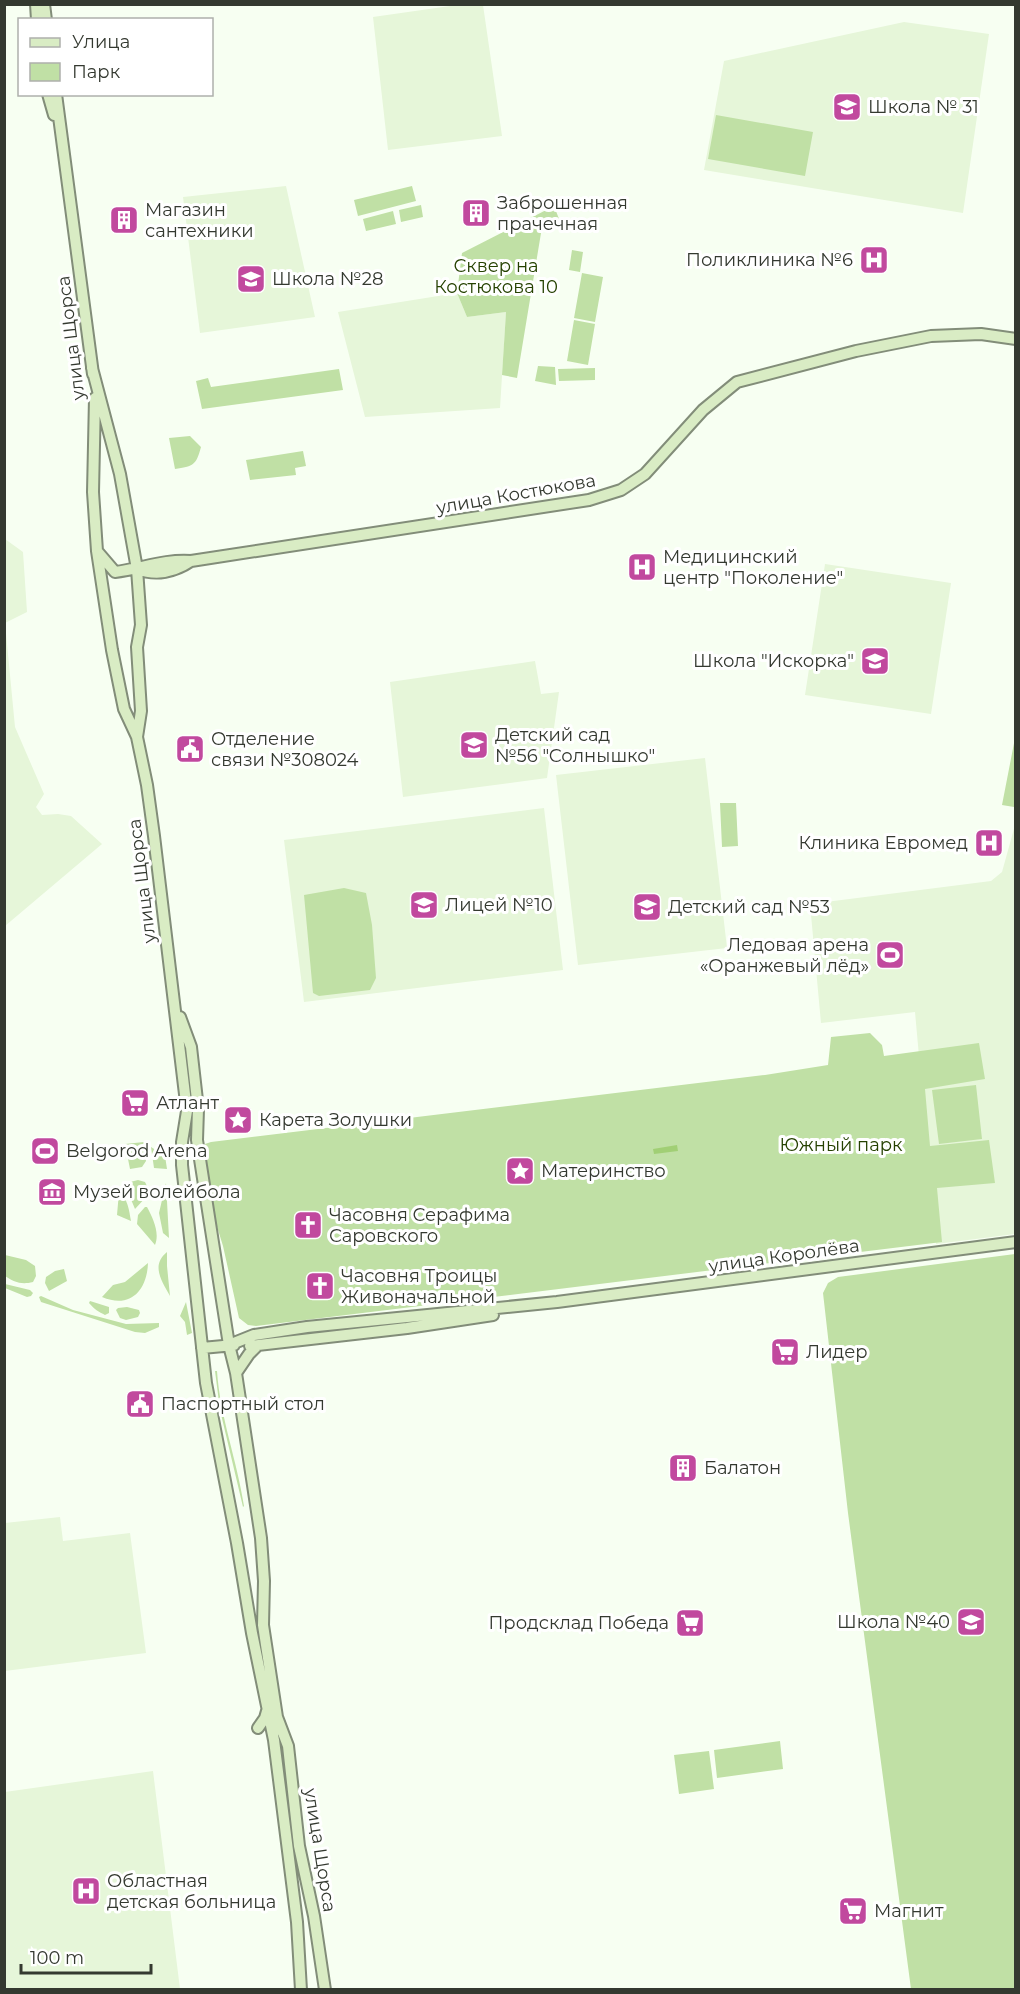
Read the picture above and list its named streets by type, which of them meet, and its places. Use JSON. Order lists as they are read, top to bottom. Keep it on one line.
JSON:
{"streets":{"main road":["улица Щорса","улица Костюкова","улица Королёва"]},"crossings":[["улица Щорса","улица Костюкова"],["улица Щорса","улица Королёва"]],"parks":["Сквер на Костюкова 10","Южный парк"],"places":{"school or university":["Школа № 31","Школа №28","Школа \"Искорка\"","Детский сад №56 \"Солнышко\"","Лицей №10","Детский сад №53","Школа №40"],"building":["Заброшенная прачечная","Магазин сантехники","Балатон"],"hospital":["Поликлиника №6","Медицинский центр \"Поколение\"","Клиника Евромед","Областная детская больница"],"public building":["Отделение связи №308024","Паспортный стол"],"sports":["Ледовая арена «Оранжевый лёд»","Belgorod Arena"],"supermarket":["Атлант","Лидер","Продсклад Победа","Магнит"],"place":["Карета Золушки","Материнство"],"museum":["Музей волейбола"],"church":["Часовня Серафима Саровского","Часовня Троицы Живоначальной"]},"legend":["Улица","Парк"],"scale_bar":"100 m"}
